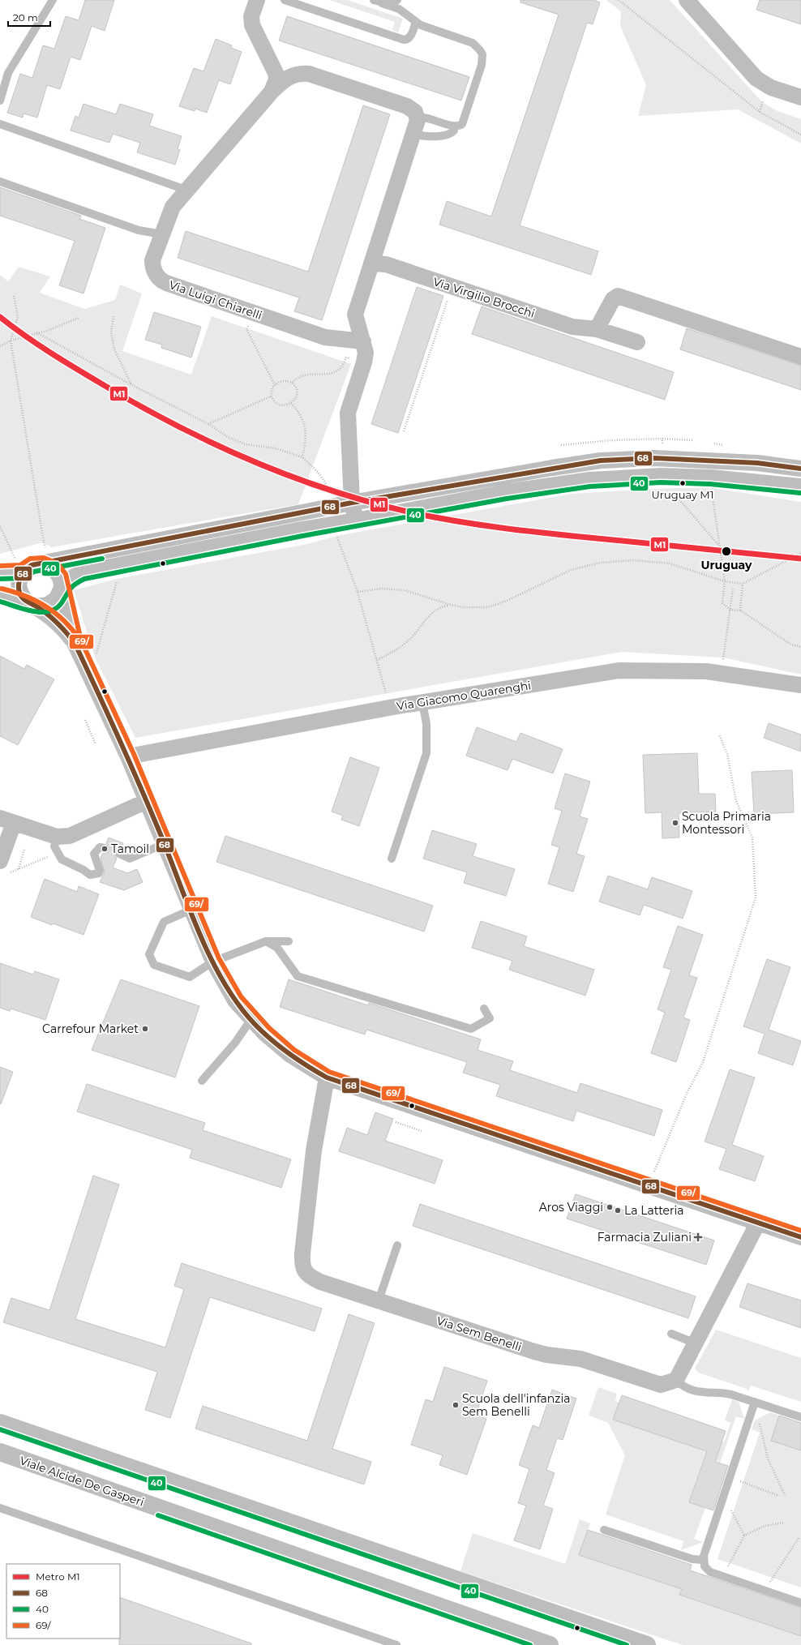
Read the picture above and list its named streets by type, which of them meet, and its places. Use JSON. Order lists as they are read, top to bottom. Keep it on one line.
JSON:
{"streets":{"main road":["Viale Alcide De Gasperi"],"street":["Via Virgilio Brocchi","Via Luigi Chiarelli","Via Giacomo Quarenghi","Via Sem Benelli"]},"places":{"other":["Uruguay M1","Uruguay","Scuola Primaria Montessori","Tamoil","Carrefour Market","Aros Viaggi","La Latteria","Scuola dell'infanzia Sem Benelli"],"health":["Farmacia Zuliani"]},"lines":["metro line M1","transit line 68","transit line 40","transit line 69/"],"legend":["Metro M1","68","40","69/"],"scale_bar":"20 m"}
